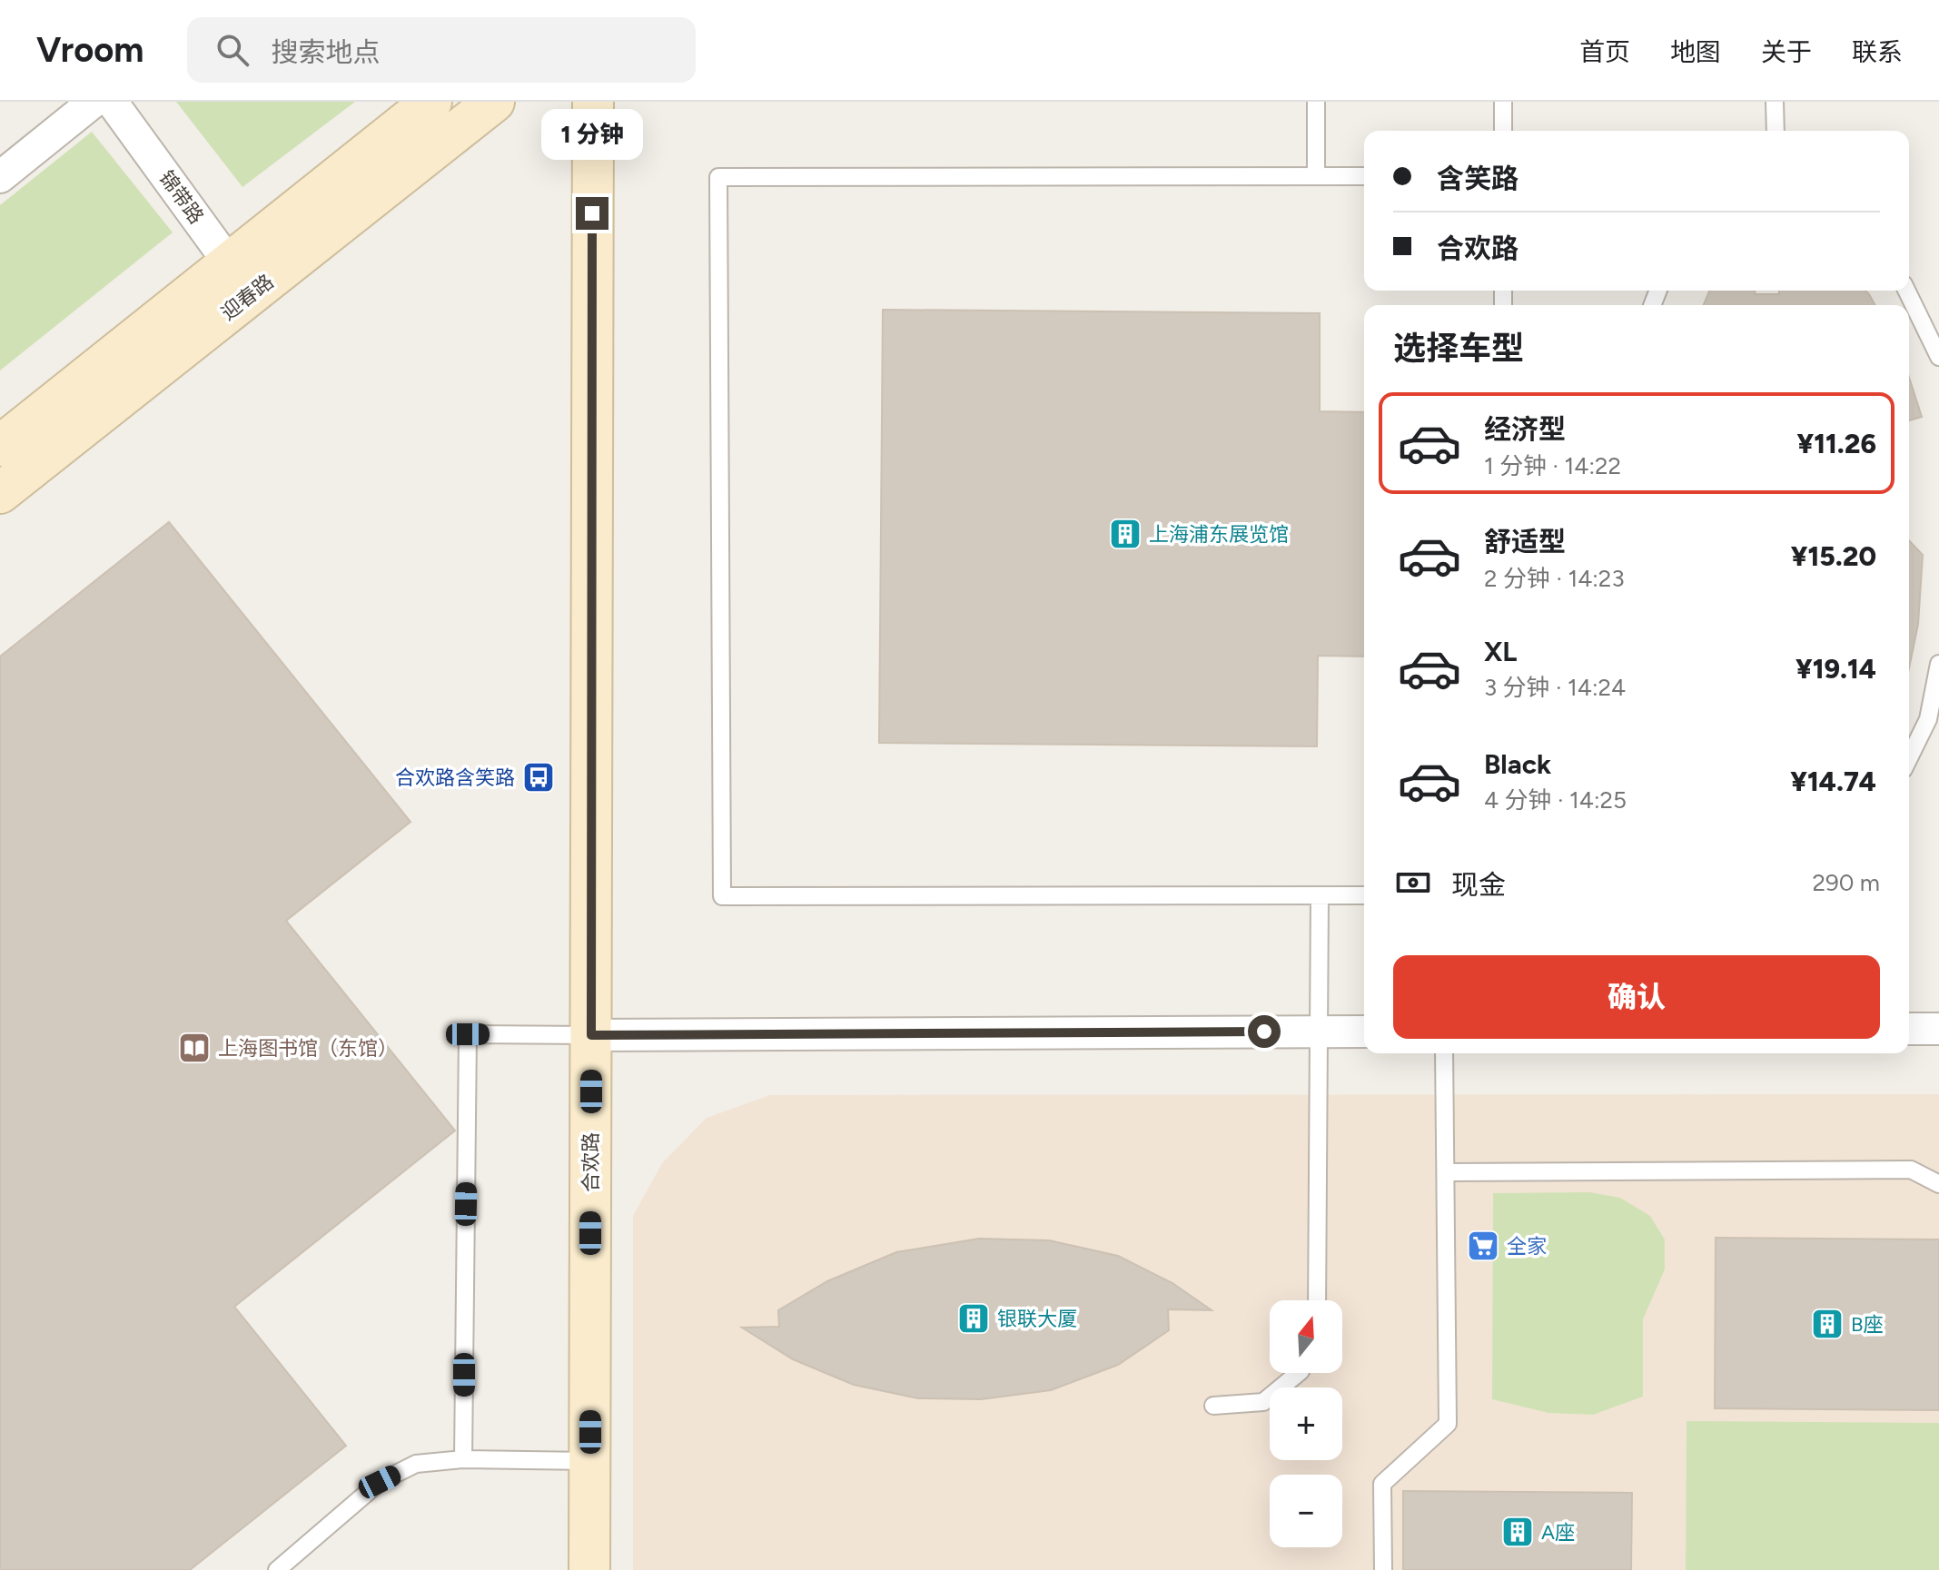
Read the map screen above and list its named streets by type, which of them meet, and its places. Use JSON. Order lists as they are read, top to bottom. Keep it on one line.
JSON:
{"streets":{"street":["锦带路","迎春路","合欢路"]},"crossings":[["锦带路","迎春路"]],"places":{"building":["上海浦东展览馆","银联大厦","B座","A座"],"bus stop":["合欢路含笑路"],"library":["上海图书馆（东馆）"],"supermarket":["全家"]},"north":"top","page":{"header":"Vroom","search":"搜索地点","nav":["首页","地图","关于","联系"],"bubble":"1 分钟","banner":["含笑路","合欢路"],"heading":"选择车型","list":[{"name":"经济型","note":"1 分钟 · 14:22","value":"¥11.26"},{"name":"舒适型","note":"2 分钟 · 14:23","value":"¥15.20"},{"name":"XL","note":"3 分钟 · 14:24","value":"¥19.14"},{"name":"Black","note":"4 分钟 · 14:25","value":"¥14.74"}],"pay":["现金","290 m"],"buttons":"确认","map_buttons":["+","−"]}}
